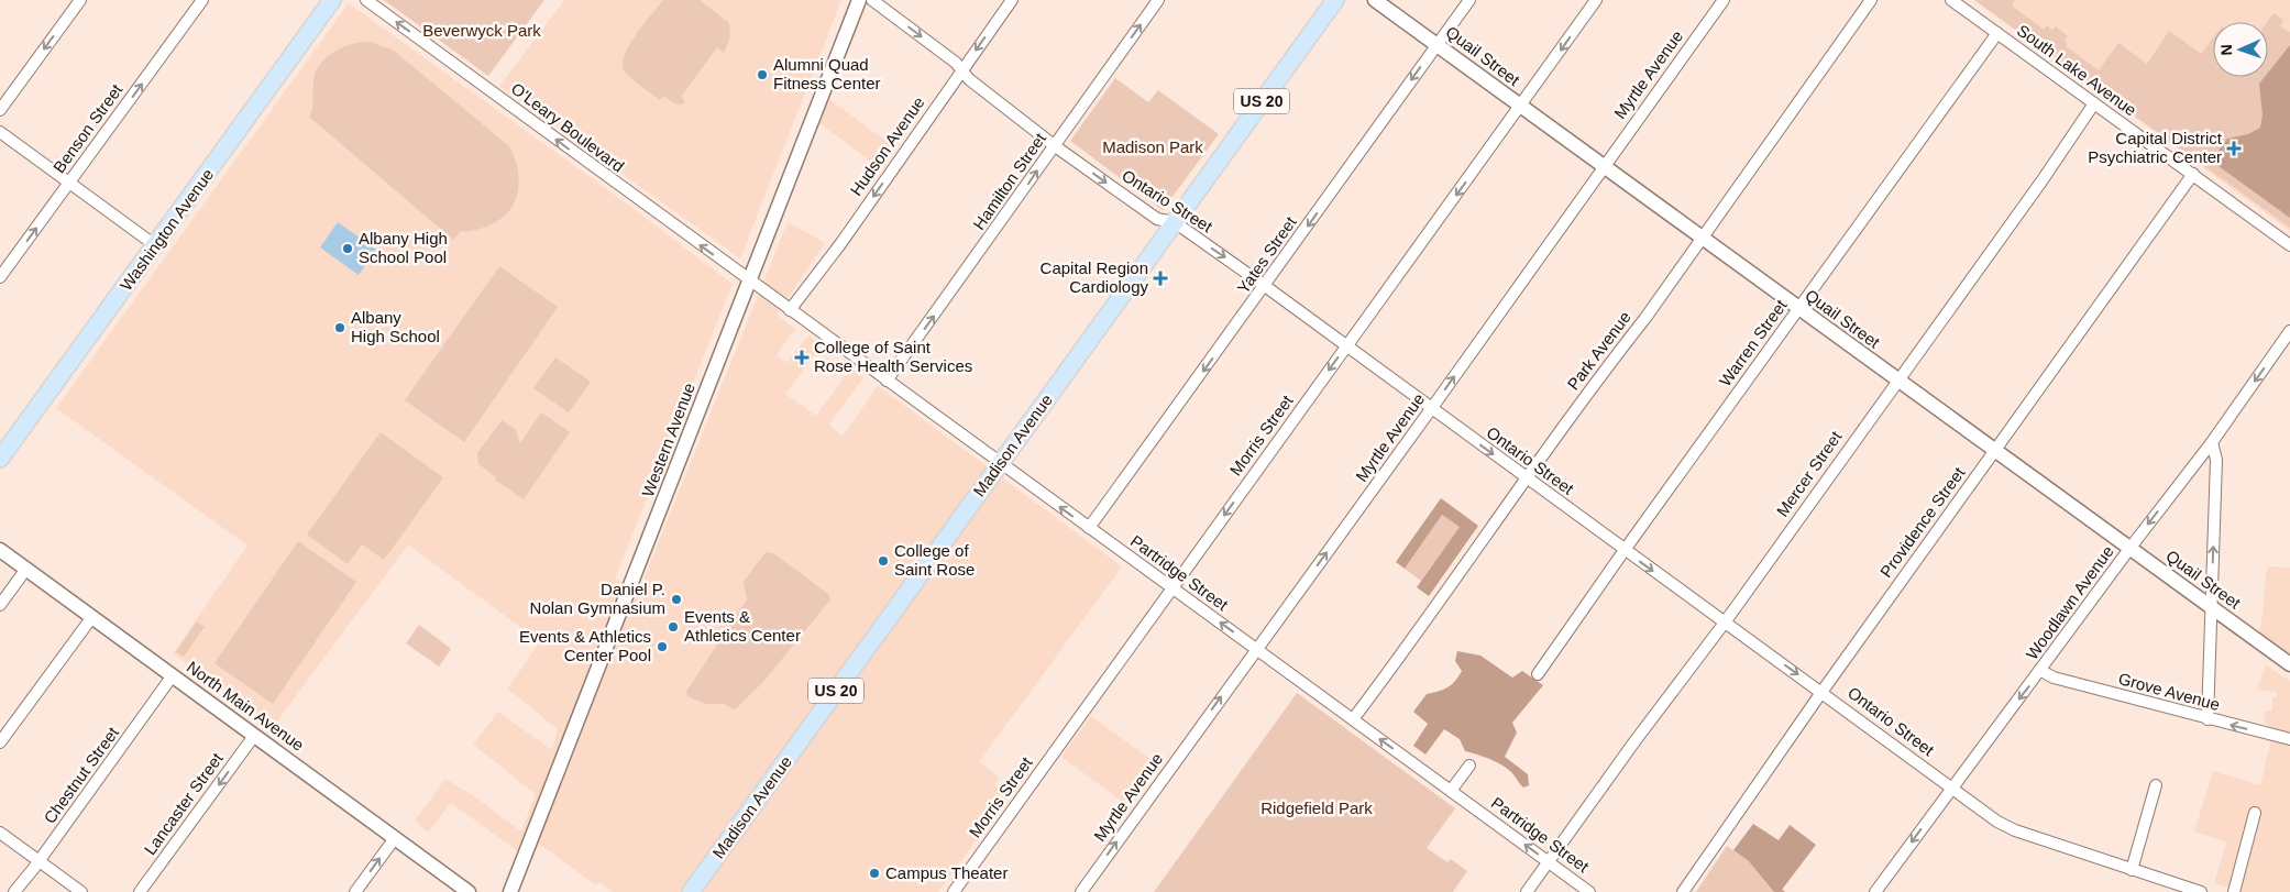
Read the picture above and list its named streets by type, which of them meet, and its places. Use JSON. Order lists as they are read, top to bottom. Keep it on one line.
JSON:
{"streets":{"main road":["US 20","Washington Avenue","Madison Avenue"],"street":["Quail Street","South Lake Avenue","Myrtle Avenue","O'Leary Boulevard","Benson Street","Hudson Avenue","Hamilton Street","Ontario Street","Yates Street","Warren Street","Park Avenue","Morris Street","Western Avenue","Mercer Street","Providence Street","Partridge Street","Woodlawn Avenue","Grove Avenue","North Main Avenue","Chestnut Street","Lancaster Street"]},"crossings":[["Quail Street","Myrtle Avenue"],["Quail Street","Yates Street"],["Quail Street","Warren Street"],["Quail Street","Park Avenue"],["Quail Street","Morris Street"],["Quail Street","Mercer Street"],["Quail Street","Providence Street"],["Quail Street","Woodlawn Avenue"],["South Lake Avenue","Warren Street"],["South Lake Avenue","Mercer Street"],["South Lake Avenue","Providence Street"],["Myrtle Avenue","Ontario Street"],["Myrtle Avenue","Partridge Street"],["O'Leary Boulevard","Western Avenue"],["O'Leary Boulevard","Partridge Street"],["Hudson Avenue","Ontario Street"],["Hudson Avenue","Partridge Street"],["Hamilton Street","Ontario Street"],["Hamilton Street","Partridge Street"],["Ontario Street","Yates Street"],["Ontario Street","Warren Street"],["Ontario Street","Park Avenue"],["Ontario Street","Morris Street"],["Ontario Street","Madison Avenue"],["Ontario Street","Mercer Street"],["Ontario Street","Providence Street"],["Ontario Street","Woodlawn Avenue"],["Yates Street","Partridge Street"],["Park Avenue","Partridge Street"],["Morris Street","Partridge Street"],["Western Avenue","Partridge Street"],["Madison Avenue","Partridge Street"],["Mercer Street","Partridge Street"],["Woodlawn Avenue","Grove Avenue"],["North Main Avenue","Chestnut Street"],["North Main Avenue","Lancaster Street"]],"one_way":["Myrtle Avenue","O'Leary Boulevard","Hudson Avenue","Hamilton Street","Ontario Street","Yates Street","Morris Street","Partridge Street","Woodlawn Avenue","Lancaster Street"],"parks":["Beverwyck Park","Madison Park","Ridgefield Park"],"places":{"other":["Alumni Quad Fitness Center","Albany High School Pool","Albany High School","College of Saint Rose","Daniel P. Nolan Gymnasium","Events & Athletics Center","Events & Athletics Center Pool","Campus Theater"],"health":["Capital District Psychiatric Center","Capital Region Cardiology","College of Saint Rose Health Services"]},"north":"left"}
